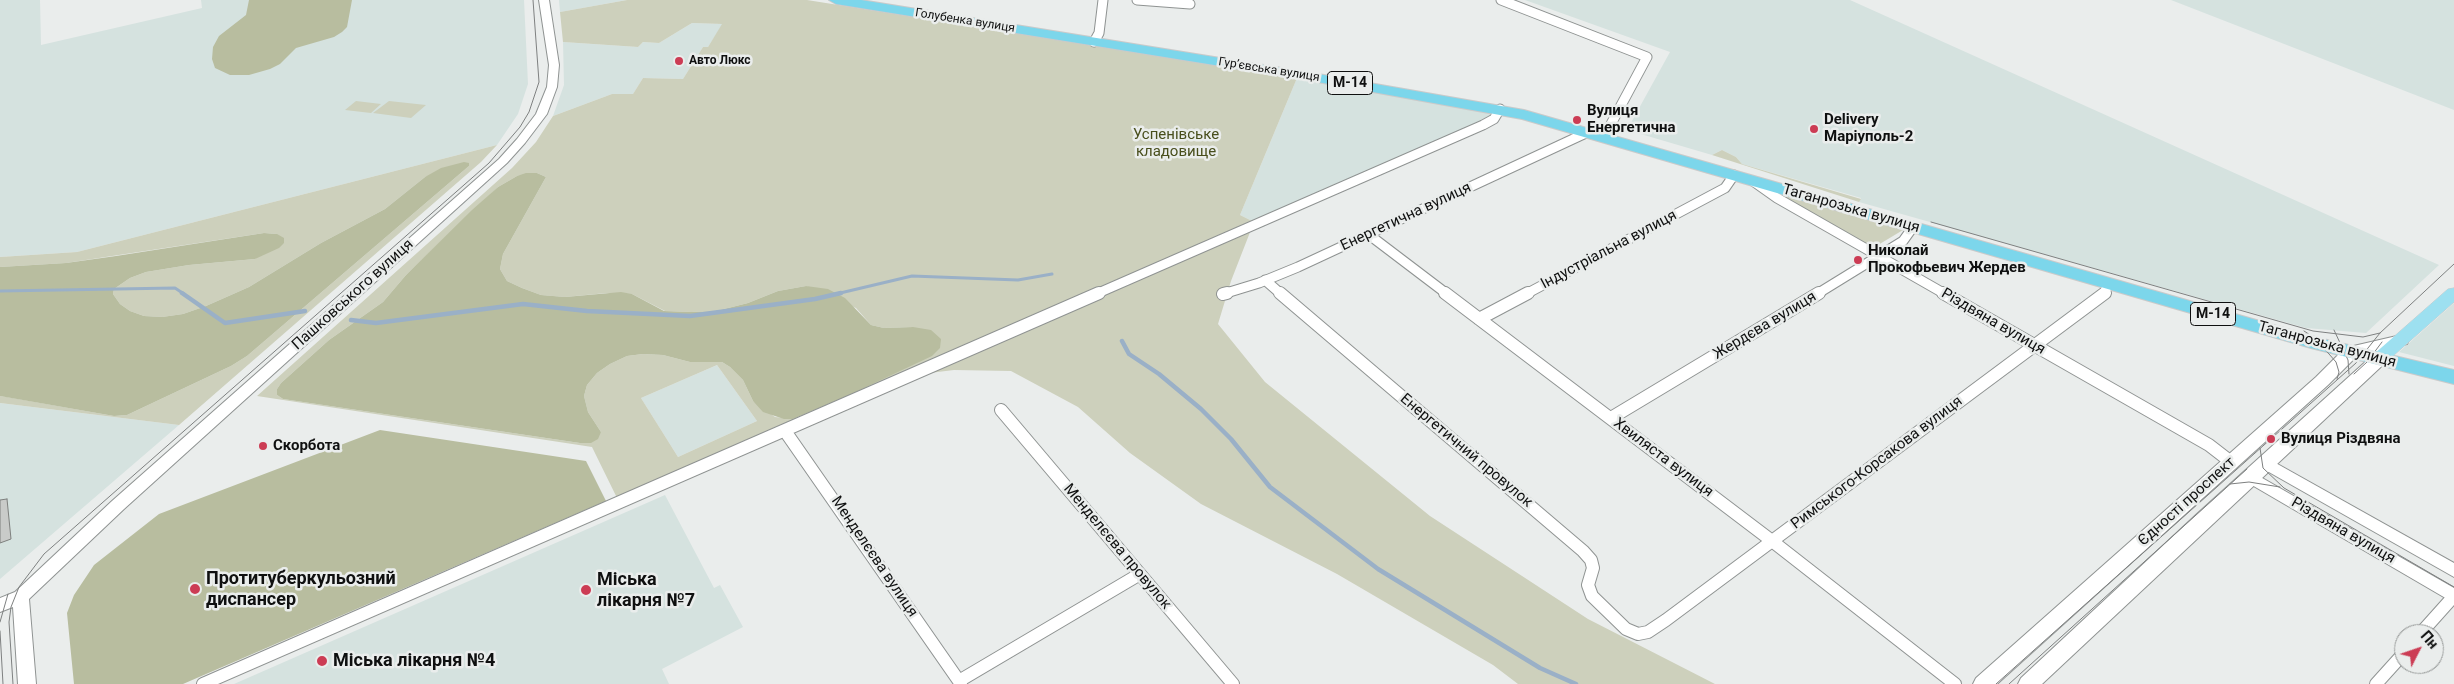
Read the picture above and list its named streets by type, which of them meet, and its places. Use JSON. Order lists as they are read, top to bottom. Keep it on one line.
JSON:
{"streets":{"highway":["Голубенка вулиця","Гур’євська вулиця","М-14","Таганрозька вулиця"],"main road":["Різдвяна вулиця","Єдності проспект"],"street":["Енергетична вулиця","Індустріальна вулиця","Пашковського вулиця","Жердєва вулиця","Енергетичний провулок","Хвиляста вулиця","Римського-Корсакова вулиця","Менделєєва провулок","Менделєєва вулиця"]},"crossings":[["Голубенка вулиця","Гур’євська вулиця"],["Гур’євська вулиця","Таганрозька вулиця"],["Гур’євська вулиця","Енергетична вулиця"],["Таганрозька вулиця","Індустріальна вулиця"],["Таганрозька вулиця","Різдвяна вулиця"],["Таганрозька вулиця","Жердєва вулиця"],["Таганрозька вулиця","Римського-Корсакова вулиця"],["Таганрозька вулиця","Єдності проспект"],["Енергетична вулиця","Енергетичний провулок"],["Енергетична вулиця","Хвиляста вулиця"],["Індустріальна вулиця","Хвиляста вулиця"],["Різдвяна вулиця","Жердєва вулиця"],["Різдвяна вулиця","Римського-Корсакова вулиця"],["Різдвяна вулиця","Єдності проспект"],["Жердєва вулиця","Хвиляста вулиця"],["Енергетичний провулок","Римського-Корсакова вулиця"],["Хвиляста вулиця","Римського-Корсакова вулиця"]],"parks":["Успенівське кладовище"],"places":["Авто Люкс","Вулиця Енергетична","Delivery Марiуполь-2","Николай Прокофьевич Жердев","Вулиця Різдвяна","Скорбота","Протитуберкульозний диспансер","Міська лікарня №7","Міська лікарня №4"],"north":"top right"}
